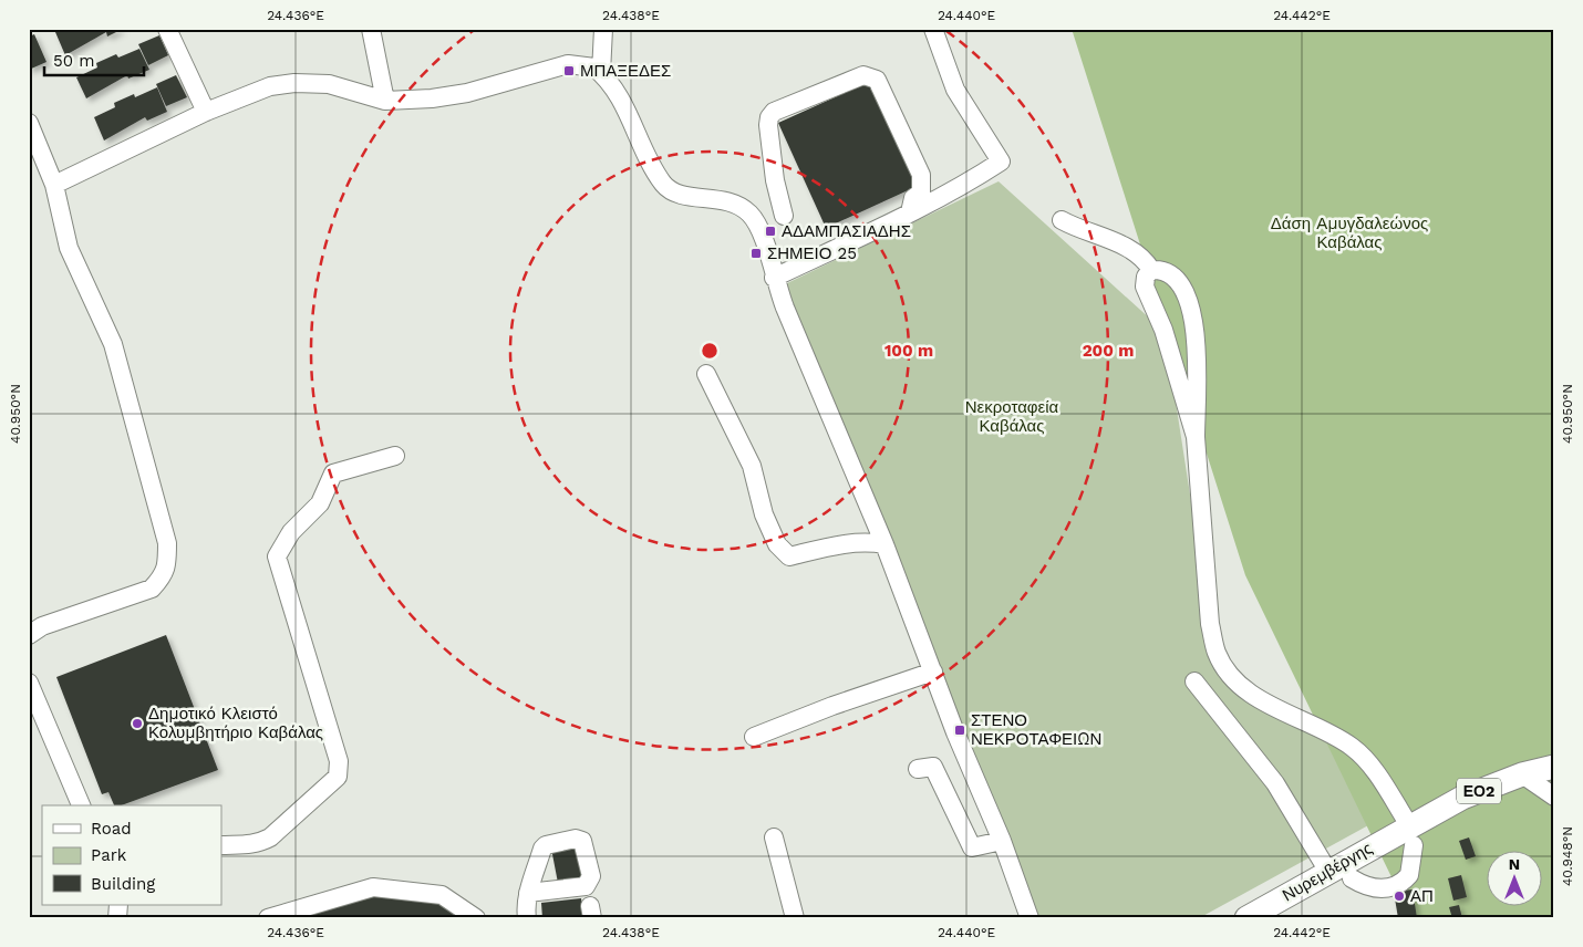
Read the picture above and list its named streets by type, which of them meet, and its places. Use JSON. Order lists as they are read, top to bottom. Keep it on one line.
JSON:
{"streets":{"main road":["ΕΟ2","Νυρεμβέργης"]},"crossings":[["ΕΟ2","Νυρεμβέργης"]],"parks":["Δάση Αμυγδαλεώνος Καβάλας","Νεκροταφεία Καβάλας"],"places":{"transit":["ΜΠΑΞΕΔΕΣ","ΑΔΑΜΠΑΣΙΑΔΗΣ","ΣΗΜΕΙΟ 25","ΣΤΕΝΟ ΝΕΚΡΟΤΑΦΕΙΩΝ"],"other":["Δημοτικό Κλειστό Κολυμβητήριο Καβάλας","ΑΠ"]},"legend":["Road","Park","Building"],"scale_bar":"50 m","north":"top","coordinates":["24.436°E","24.438°E","24.440°E","24.442°E","40.950°N","40.948°N"],"rings":["100 m","200 m"]}
